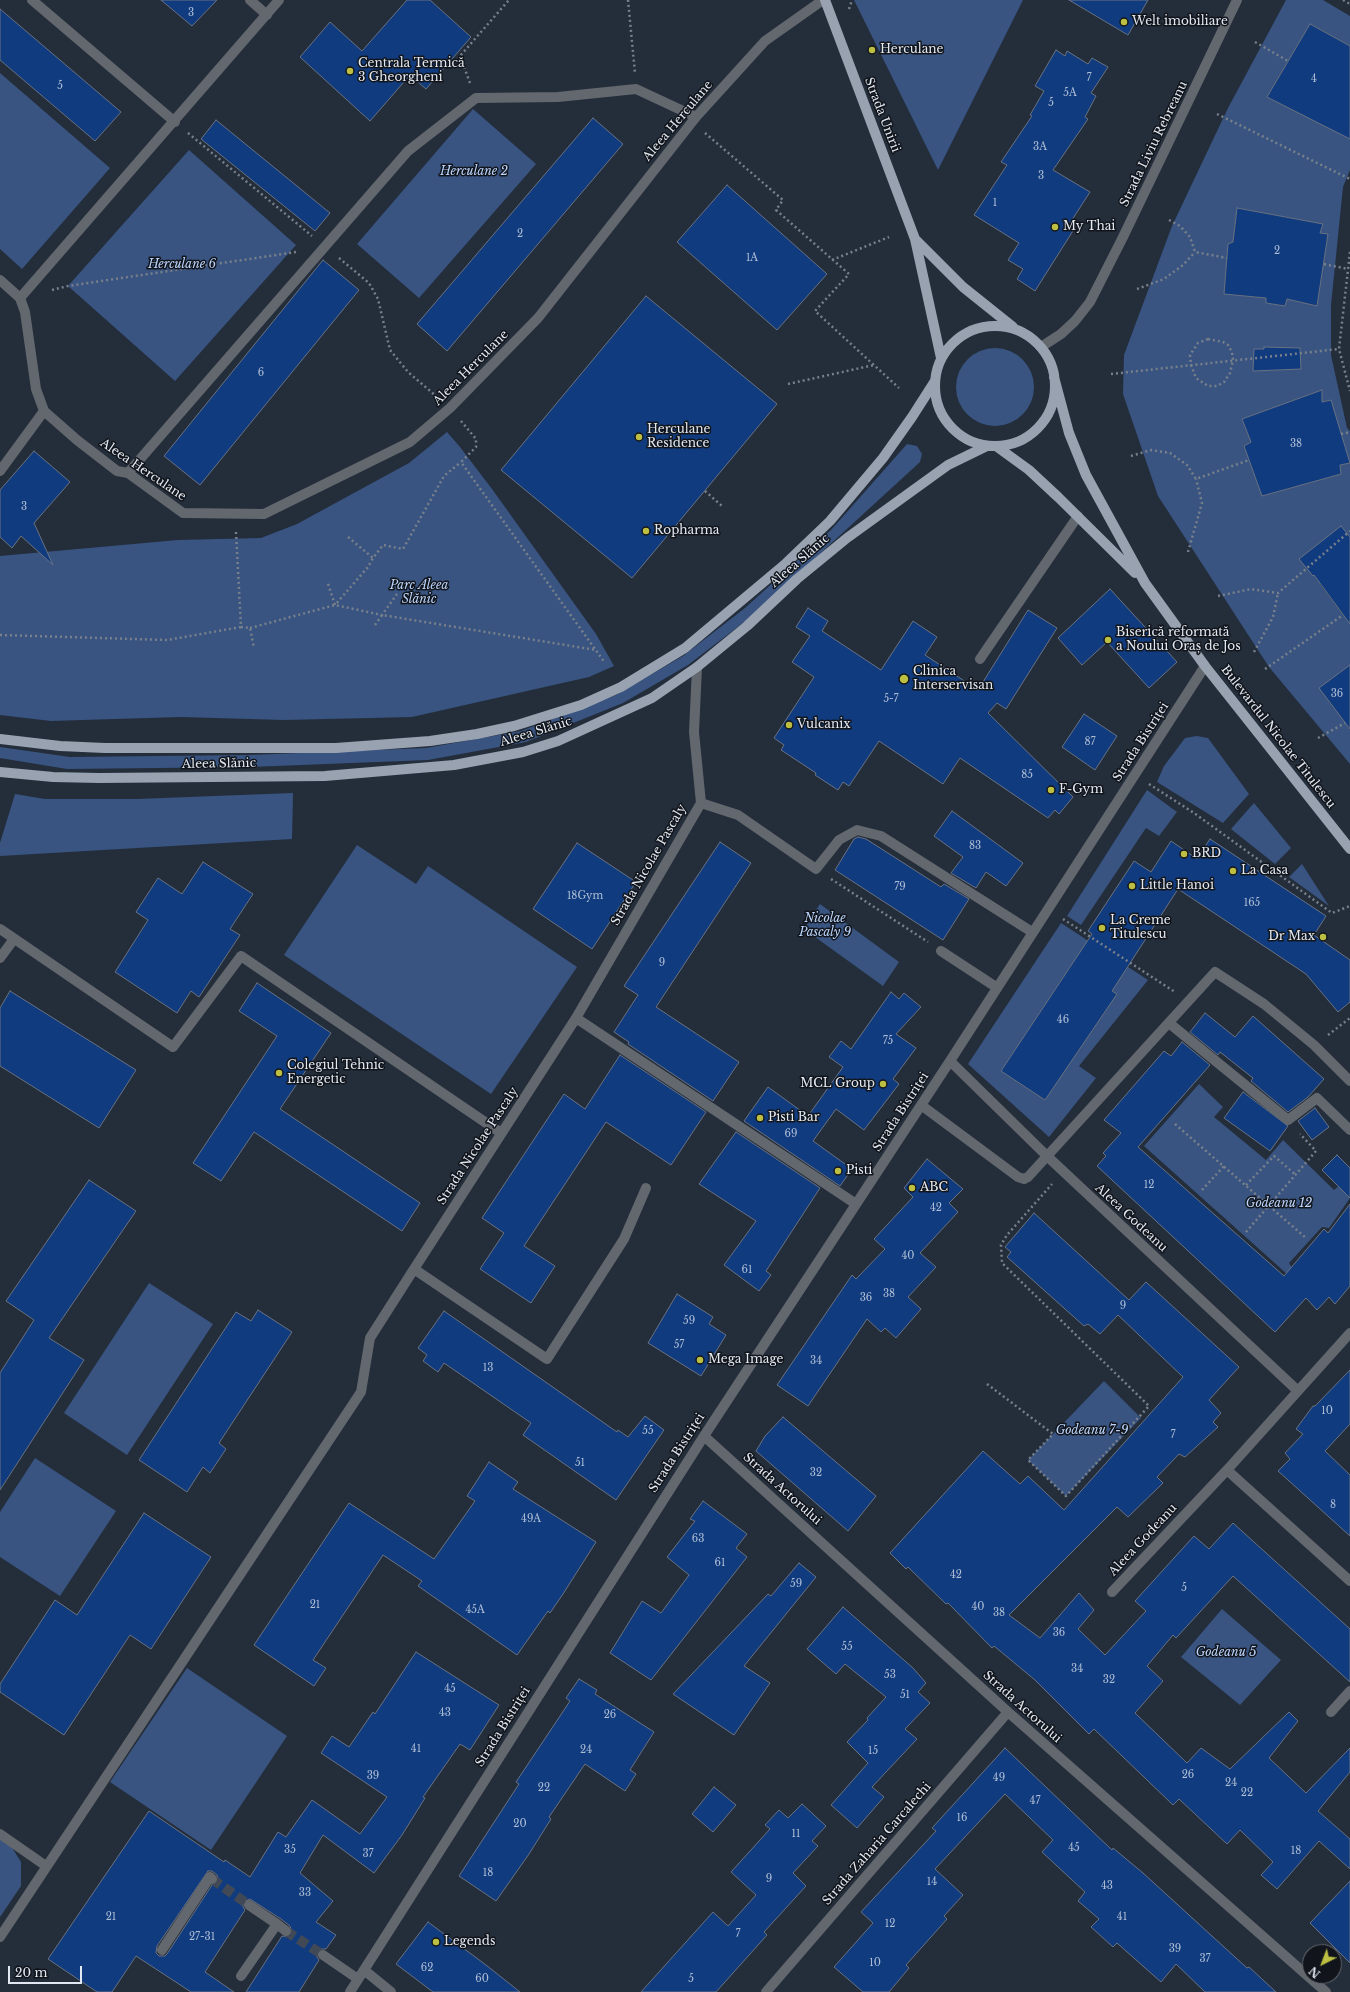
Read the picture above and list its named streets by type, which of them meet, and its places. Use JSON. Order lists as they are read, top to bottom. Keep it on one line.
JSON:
{"streets":{"main road":["Strada Unirii","Aleea Slănic","Bulevardul Nicolae Titulescu"],"street":["Aleea Herculane","Strada Liviu Rebreanu","Strada Bistriței","Strada Nicolae Pascaly","Aleea Godeanu","Strada Actorului","Strada Zaharia Carcalechi"]},"crossings":[["Strada Unirii","Aleea Herculane"],["Strada Unirii","Strada Liviu Rebreanu"],["Strada Unirii","Aleea Slănic"],["Strada Unirii","Bulevardul Nicolae Titulescu"],["Strada Liviu Rebreanu","Aleea Slănic"],["Strada Liviu Rebreanu","Bulevardul Nicolae Titulescu"],["Aleea Slănic","Bulevardul Nicolae Titulescu"],["Aleea Slănic","Strada Nicolae Pascaly"],["Bulevardul Nicolae Titulescu","Strada Bistriței"],["Strada Bistriței","Aleea Godeanu"],["Strada Bistriței","Strada Actorului"],["Strada Actorului","Strada Zaharia Carcalechi"]],"parks":["Herculane 2","Herculane 6","Parc Aleea Slănic","Nicolae Pascaly 9","Godeanu 12","Godeanu 7-9","Godeanu 5"],"places":["Welt imobiliare","Herculane","Centrala Termică 3 Gheorgheni","My Thai","Herculane Residence","Ropharma","Biserică reformată a Noului Oraș de Jos","Clinica Interservisan","Vulcanix","F-Gym","BRD","La Casa","Little Hanoi","La Creme Titulescu","Dr Max","Colegiul Tehnic Energetic","MCL Group","Pisti Bar","Pisti","ABC","Mega Image","Legends"],"house_numbers":["3","7","4","5","5A","5","3A","3","1","2","2","1A","6","38","3","36","5-7","87","85","83","79","18Gym","165","9","46","75","69","12","42","40","61","38","36","9","59","57","34","13","10","55","7","51","32","8","49A","63","61","42","59","5","21","40","45A","38","36","55","34","53","32","45","51","43","26","41","24","15","26","39","49","24","22","22","47","16","20","11","45","35","18","37","18","9","14","43","33","21","41","12","7","27-31","39","37","10","62","60","5"],"scale_bar":"20 m","north":"bottom left"}
